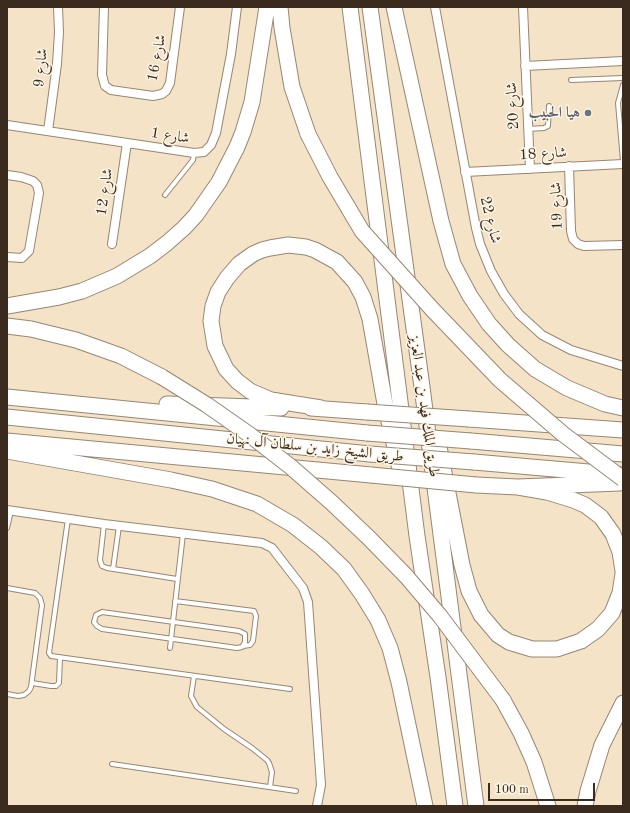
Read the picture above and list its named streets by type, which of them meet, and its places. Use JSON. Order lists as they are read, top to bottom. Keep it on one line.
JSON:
{"streets":{"highway":["طريق الملك فهد بن عبد العزيز","طريق الشيخ زايد بن سلطان آل نهيان"],"street":["شارع 16","شارع 9","شارع 20","شارع 1","شارع 18","شارع 12","شارع 19","شارع 22"]},"crossings":[["شارع 9","شارع 1"],["شارع 20","شارع 18"],["شارع 1","شارع 12"],["شارع 18","شارع 19"],["شارع 18","شارع 22"]],"places":["هيا الحبيب"],"scale_bar":"100 m"}
